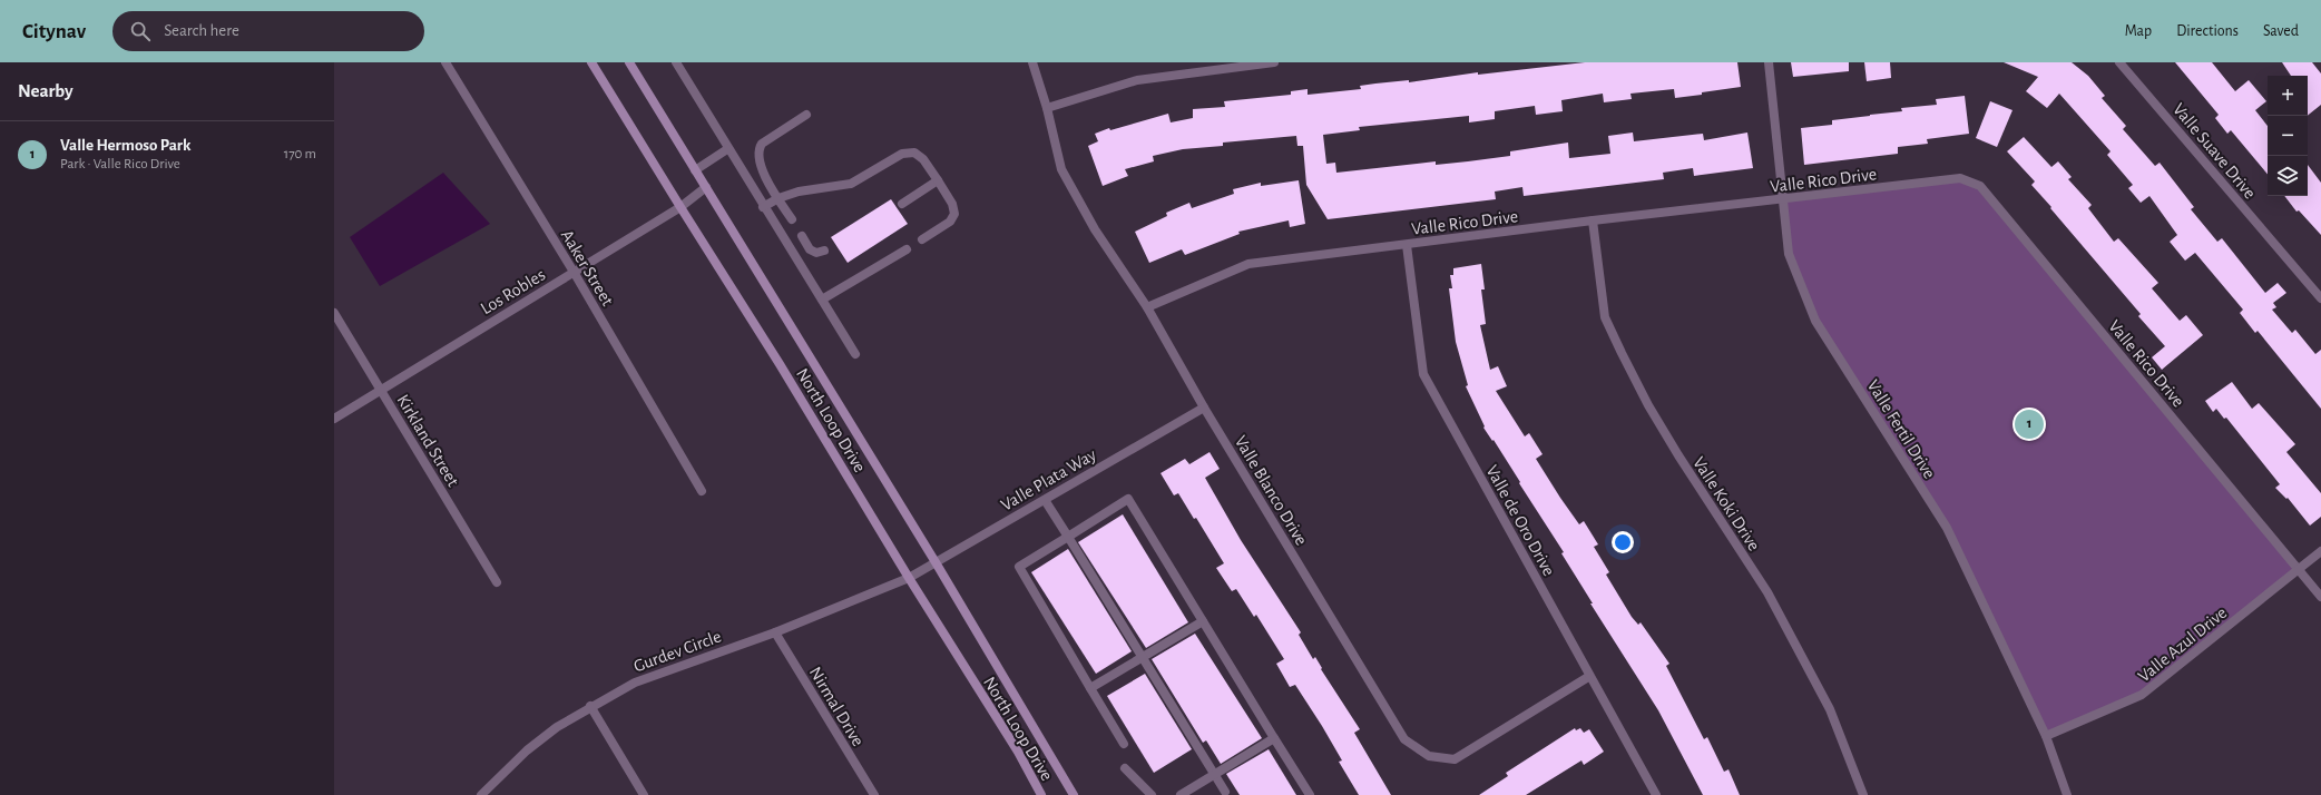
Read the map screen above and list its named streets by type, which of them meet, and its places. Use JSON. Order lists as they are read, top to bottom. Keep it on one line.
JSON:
{"streets":{"main road":["North Loop Drive"],"street":["Valle Suave Drive","Valle Rico Drive","Aaker Street","Los Robles","Valle Fertil Drive","Kirkland Street","Valle Plata Way","Valle Blanco Drive","Valle Koki Drive","Valle de Oro Drive","Valle Azul Drive","Gurdev Circle","Nirmal Drive"]},"crossings":[["Valle Rico Drive","Valle Fertil Drive"],["Valle Rico Drive","Valle Blanco Drive"],["Valle Rico Drive","Valle Koki Drive"],["Valle Rico Drive","Valle de Oro Drive"],["Valle Rico Drive","Valle Azul Drive"],["Aaker Street","Los Robles"],["Los Robles","North Loop Drive"],["Los Robles","Kirkland Street"],["North Loop Drive","Valle Plata Way"],["North Loop Drive","Gurdev Circle"],["Valle Fertil Drive","Valle Azul Drive"],["Valle Plata Way","Valle Blanco Drive"],["Valle Plata Way","Gurdev Circle"],["Valle Blanco Drive","Valle de Oro Drive"],["Gurdev Circle","Nirmal Drive"]],"page":{"header":"Citynav","search":"Search here","nav":["Map","Directions","Saved"],"heading":"Nearby","map_buttons":["+","−"],"list":[{"mark":"1","name":"Valle Hermoso Park","note":"Park · Valle Rico Drive","value":"170 m"}],"pins":"1"}}
